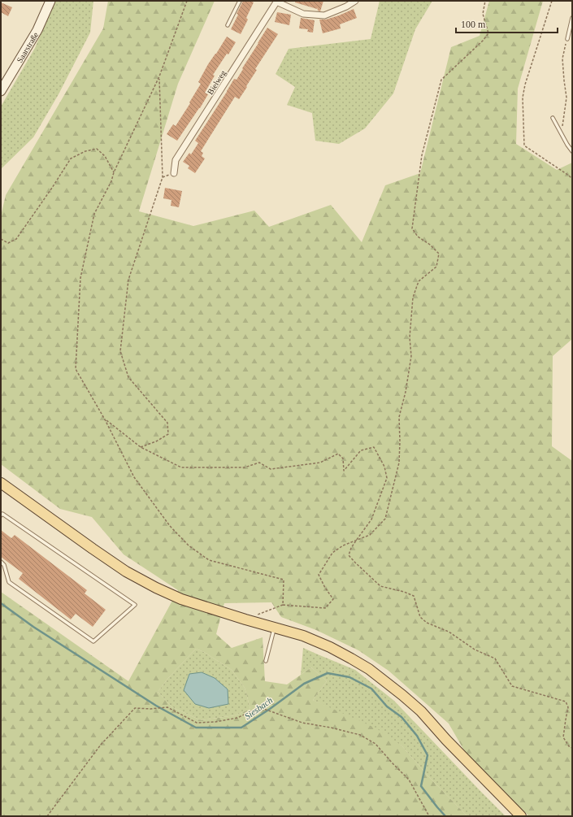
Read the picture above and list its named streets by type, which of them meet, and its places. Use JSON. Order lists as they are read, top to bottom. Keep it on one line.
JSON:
{"streets":{"street":["Saarstraße","Bielweg"]},"water":["Siesbach"],"scale_bar":"100 m"}
